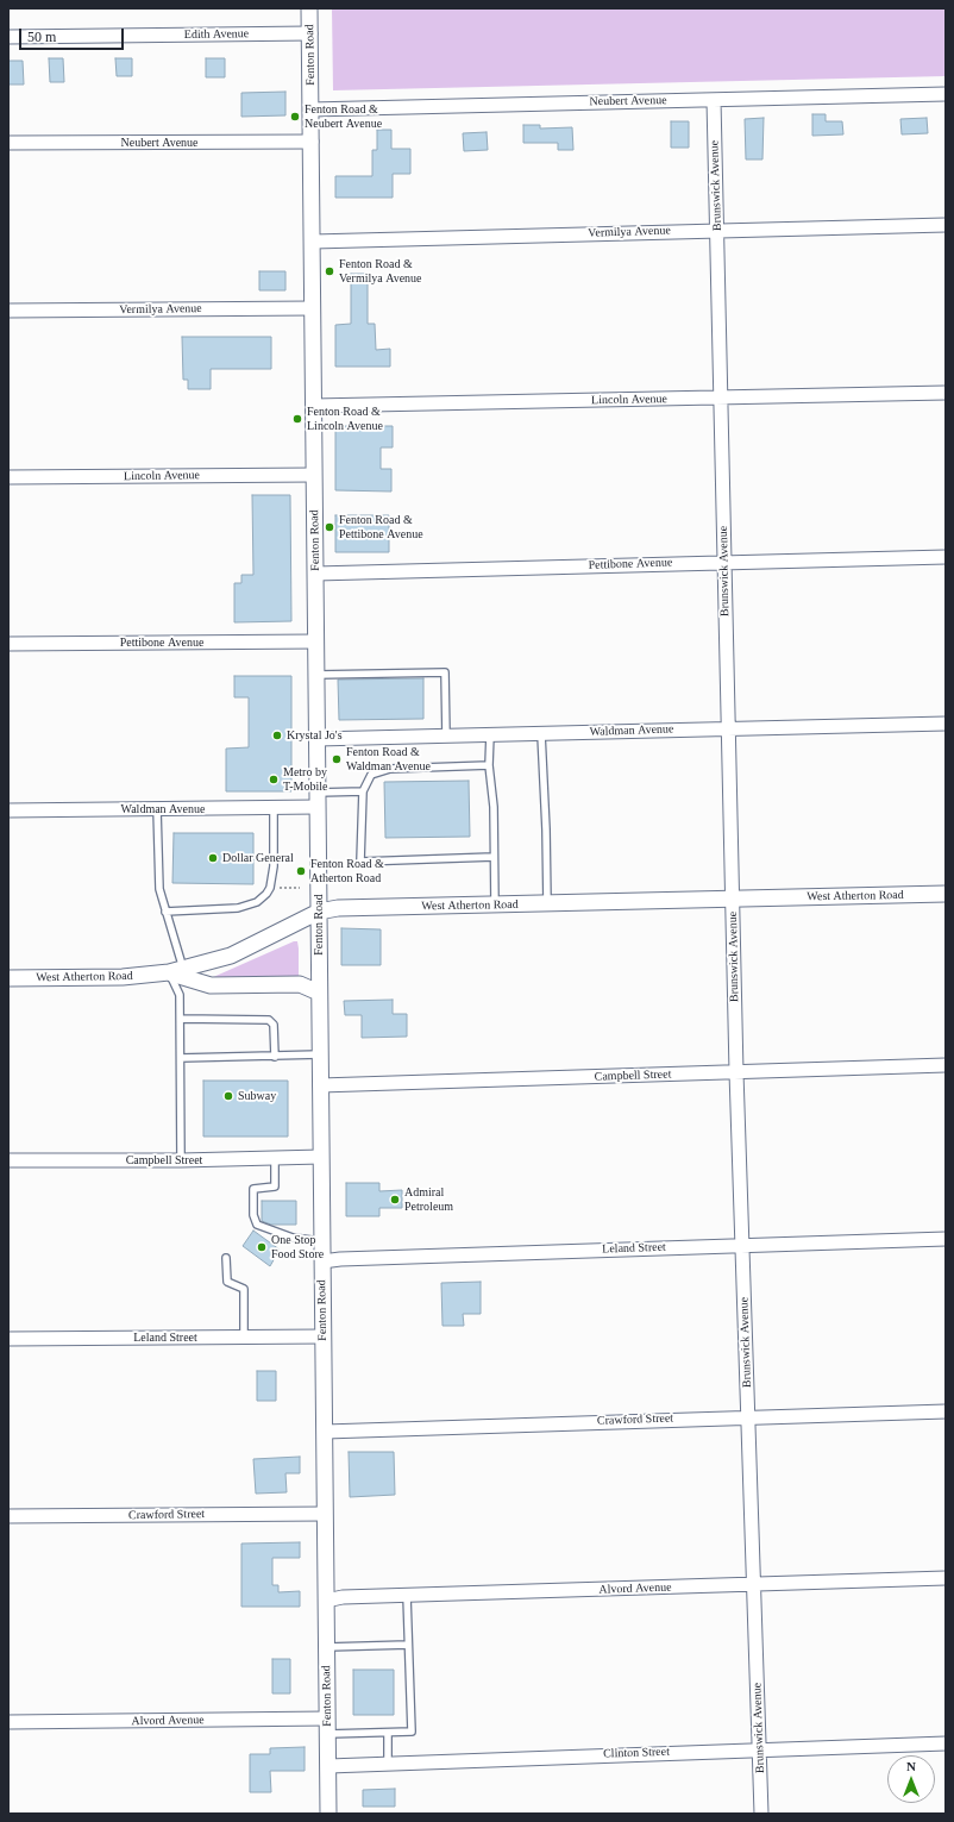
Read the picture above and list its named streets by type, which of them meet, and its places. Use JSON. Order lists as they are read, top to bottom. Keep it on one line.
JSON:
{"streets":{"street":["Edith Avenue","Fenton Road","Neubert Avenue","Brunswick Avenue","Vermilya Avenue","Lincoln Avenue","Pettibone Avenue","Waldman Avenue","West Atherton Road","Campbell Street","Leland Street","Crawford Street","Alvord Avenue","Clinton Street"]},"crossings":[["Edith Avenue","Fenton Road"],["Fenton Road","Neubert Avenue"],["Fenton Road","Vermilya Avenue"],["Fenton Road","Lincoln Avenue"],["Fenton Road","Pettibone Avenue"],["Fenton Road","Waldman Avenue"],["Fenton Road","West Atherton Road"],["Fenton Road","Campbell Street"],["Fenton Road","Leland Street"],["Fenton Road","Crawford Street"],["Fenton Road","Alvord Avenue"],["Fenton Road","Clinton Street"],["Neubert Avenue","Brunswick Avenue"],["Brunswick Avenue","Vermilya Avenue"],["Brunswick Avenue","Lincoln Avenue"],["Brunswick Avenue","Pettibone Avenue"],["Brunswick Avenue","Waldman Avenue"],["Brunswick Avenue","West Atherton Road"],["Brunswick Avenue","Campbell Street"],["Brunswick Avenue","Leland Street"],["Brunswick Avenue","Crawford Street"],["Brunswick Avenue","Alvord Avenue"],["Brunswick Avenue","Clinton Street"]],"places":["Fenton Road & Neubert Avenue","Fenton Road & Vermilya Avenue","Fenton Road & Lincoln Avenue","Fenton Road & Pettibone Avenue","Krystal Jo's","Fenton Road & Waldman Avenue","Metro by T-Mobile","Dollar General","Fenton Road & Atherton Road","Subway","Admiral Petroleum","One Stop Food Store"],"scale_bar":"50 m","north":"top"}
